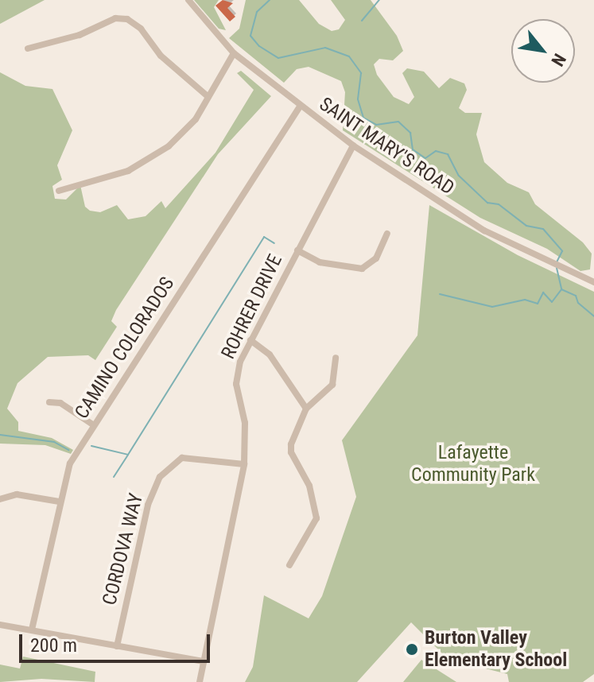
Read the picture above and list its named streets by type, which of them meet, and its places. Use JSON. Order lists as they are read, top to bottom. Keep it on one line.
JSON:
{"streets":{"street":["SAINT MARY'S ROAD","ROHRER DRIVE","CAMINO COLORADOS","CORDOVA WAY"]},"crossings":[["SAINT MARY'S ROAD","ROHRER DRIVE"],["SAINT MARY'S ROAD","CAMINO COLORADOS"],["ROHRER DRIVE","CORDOVA WAY"]],"parks":["Lafayette Community Park"],"places":["Burton Valley Elementary School"],"scale_bar":"200 m","north":"bottom right"}
